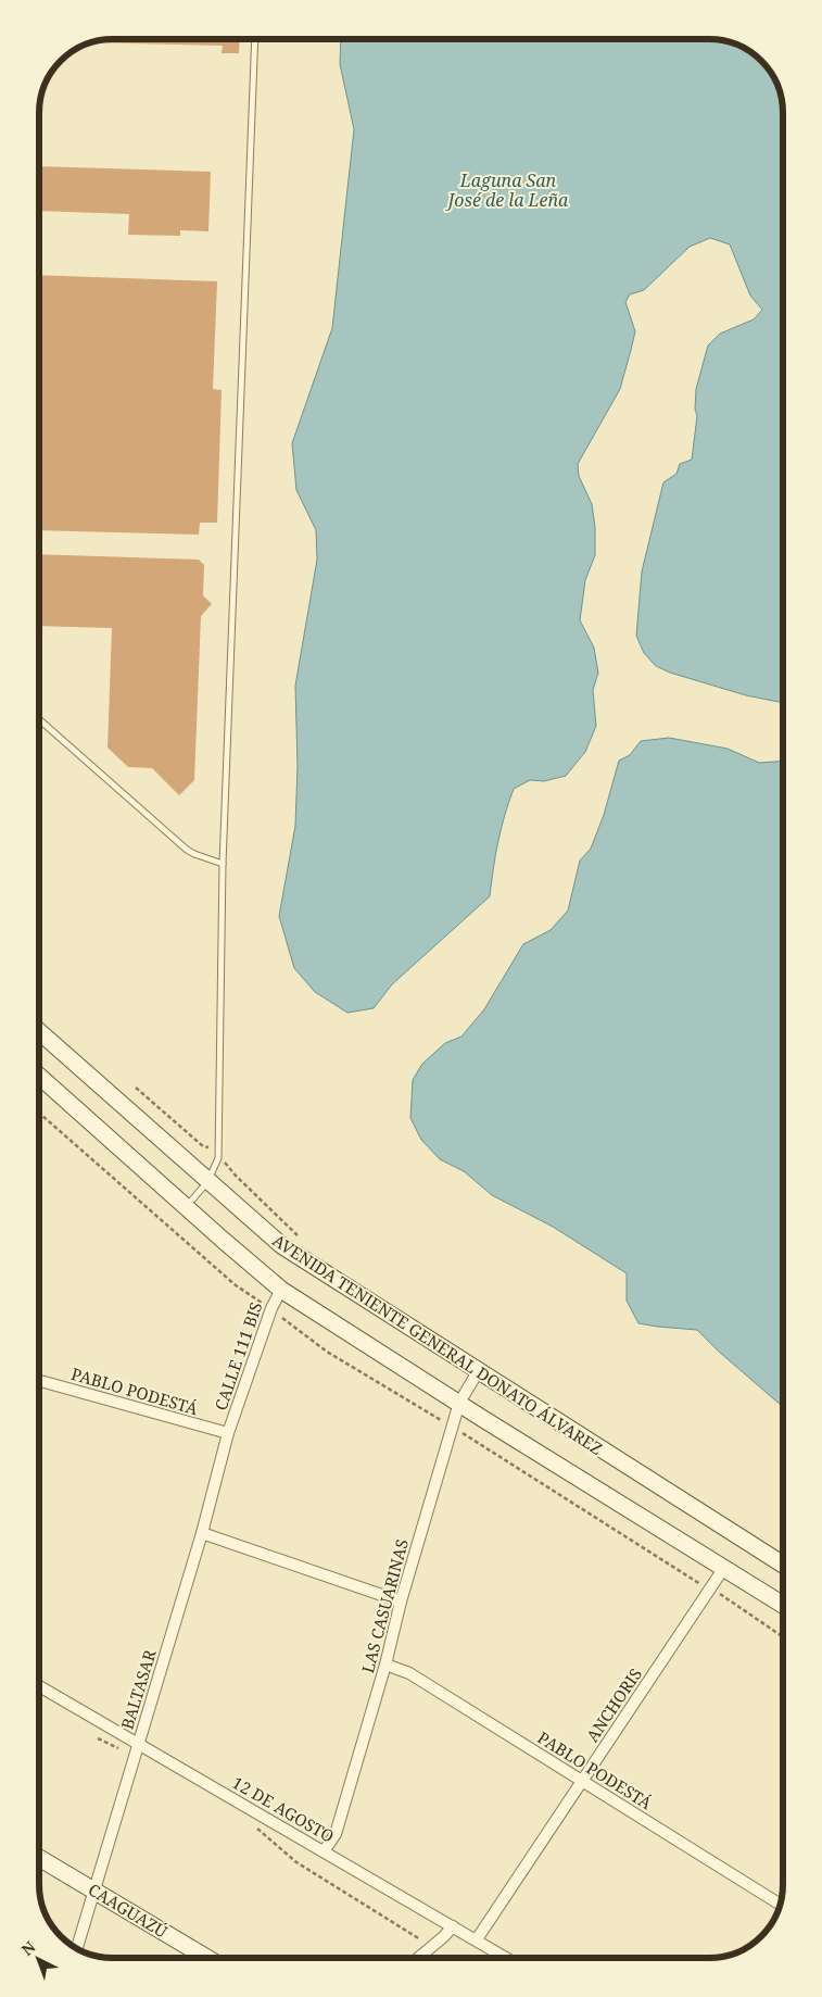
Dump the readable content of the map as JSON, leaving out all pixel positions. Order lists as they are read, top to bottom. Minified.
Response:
{"streets":{"main road":["AVENIDA TENIENTE GENERAL DONATO ÁLVAREZ","CAAGUAZÚ"],"street":["CALLE 111 BIS","PABLO PODESTÁ","LAS CASUARINAS","BALTASAR","ANCHORIS","12 DE AGOSTO"]},"crossings":[["AVENIDA TENIENTE GENERAL DONATO ÁLVAREZ","LAS CASUARINAS"],["CALLE 111 BIS","PABLO PODESTÁ"],["CALLE 111 BIS","BALTASAR"],["PABLO PODESTÁ","LAS CASUARINAS"],["PABLO PODESTÁ","BALTASAR"],["PABLO PODESTÁ","ANCHORIS"],["LAS CASUARINAS","12 DE AGOSTO"],["BALTASAR","12 DE AGOSTO"],["BALTASAR","CAAGUAZÚ"],["ANCHORIS","12 DE AGOSTO"]],"water":["Laguna San José de la Leña"],"north":"top left"}
